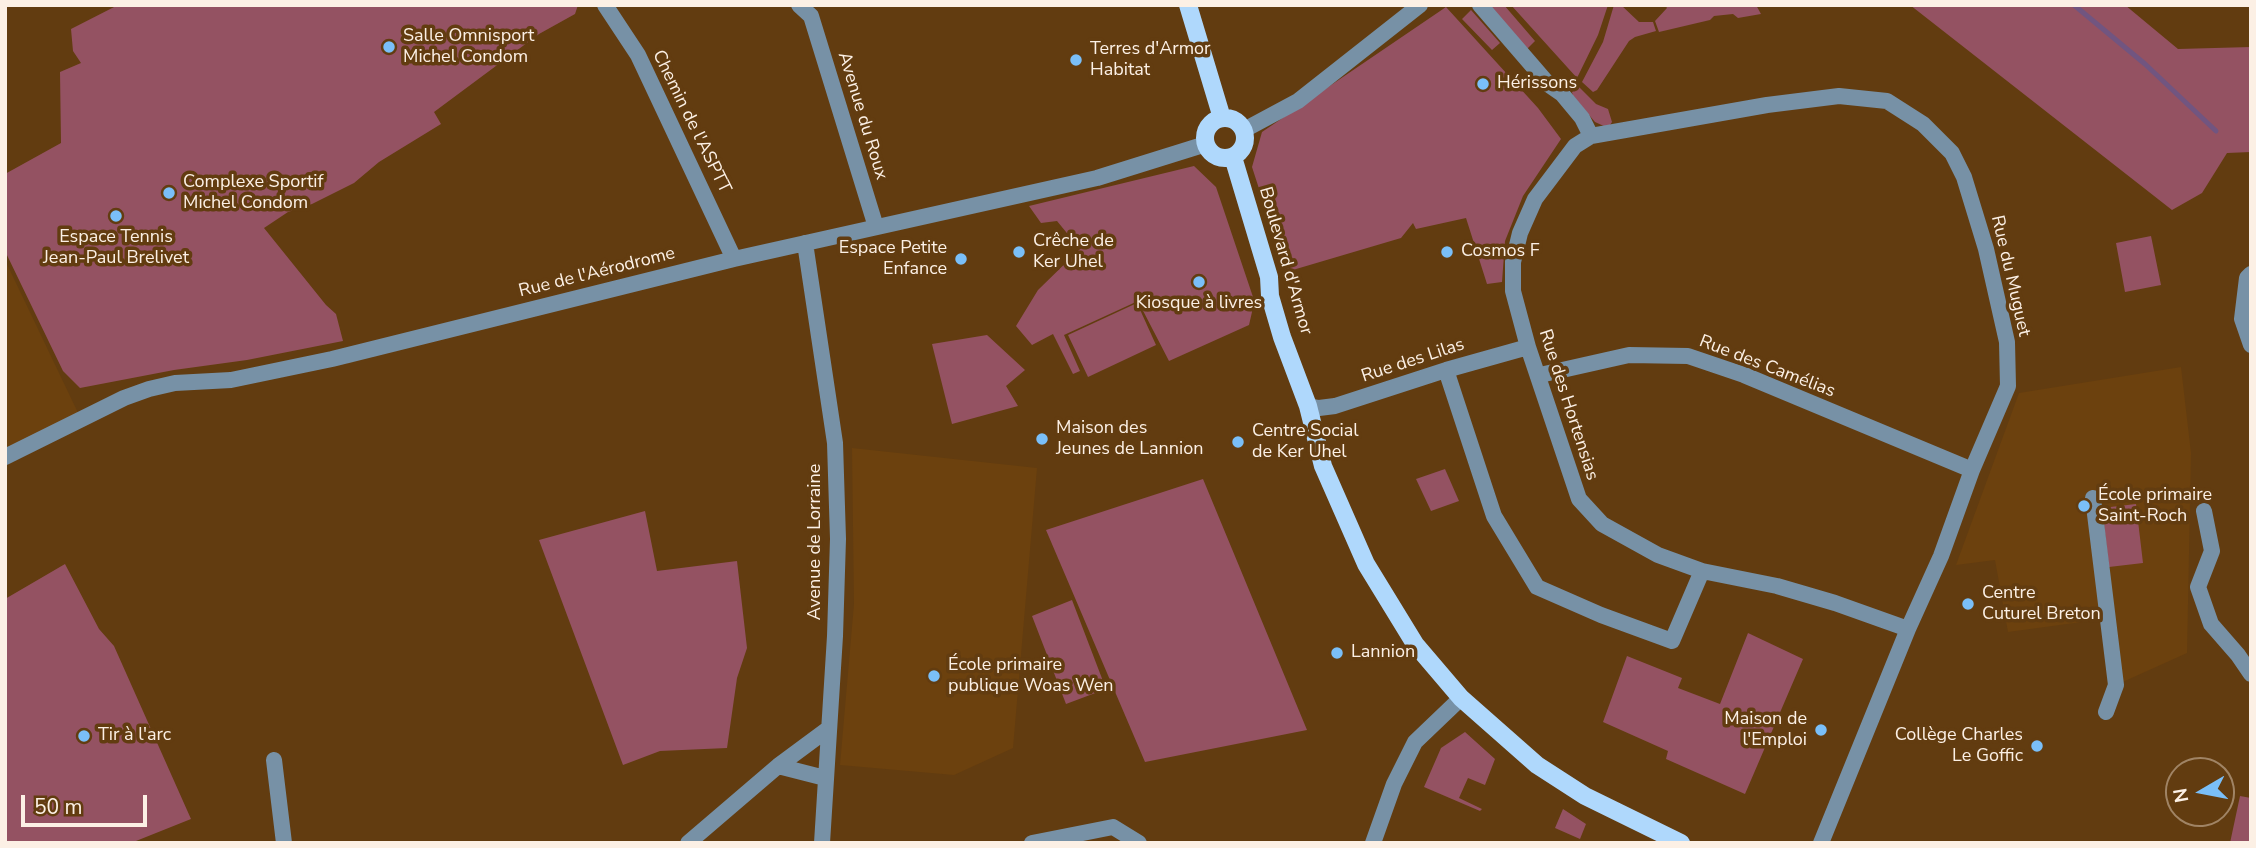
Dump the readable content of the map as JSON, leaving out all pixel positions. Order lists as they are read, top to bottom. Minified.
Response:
{"streets":{"main road":["Boulevard d'Armor"],"street":["Avenue du Roux","Chemin de l'ASPTT","Rue de l'Aérodrome","Rue du Muguet","Rue des Lilas","Rue des Camélias","Rue des Hortensias","Avenue de Lorraine"]},"crossings":[["Avenue du Roux","Rue de l'Aérodrome"],["Chemin de l'ASPTT","Rue de l'Aérodrome"],["Boulevard d'Armor","Rue de l'Aérodrome"],["Boulevard d'Armor","Rue des Lilas"],["Rue de l'Aérodrome","Avenue de Lorraine"],["Rue du Muguet","Rue des Camélias"],["Rue du Muguet","Rue des Hortensias"],["Rue des Lilas","Rue des Hortensias"],["Rue des Camélias","Rue des Hortensias"]],"places":["Salle Omnisport Michel Condom","Terres d'Armor Habitat","Hérissons","Complexe Sportif Michel Condom","Espace Tennis Jean-Paul Brelivet","Crêche de Ker Uhel","Cosmos F","Espace Petite Enfance","Kiosque à livres","Maison des Jeunes de Lannion","Centre Social de Ker Uhel","École primaire Saint-Roch","Centre Cuturel Breton","Lannion","École primaire publique Woas Wen","Maison de l'Emploi","Tir à l'arc","Collège Charles Le Goffic"],"scale_bar":"50 m","north":"left"}
